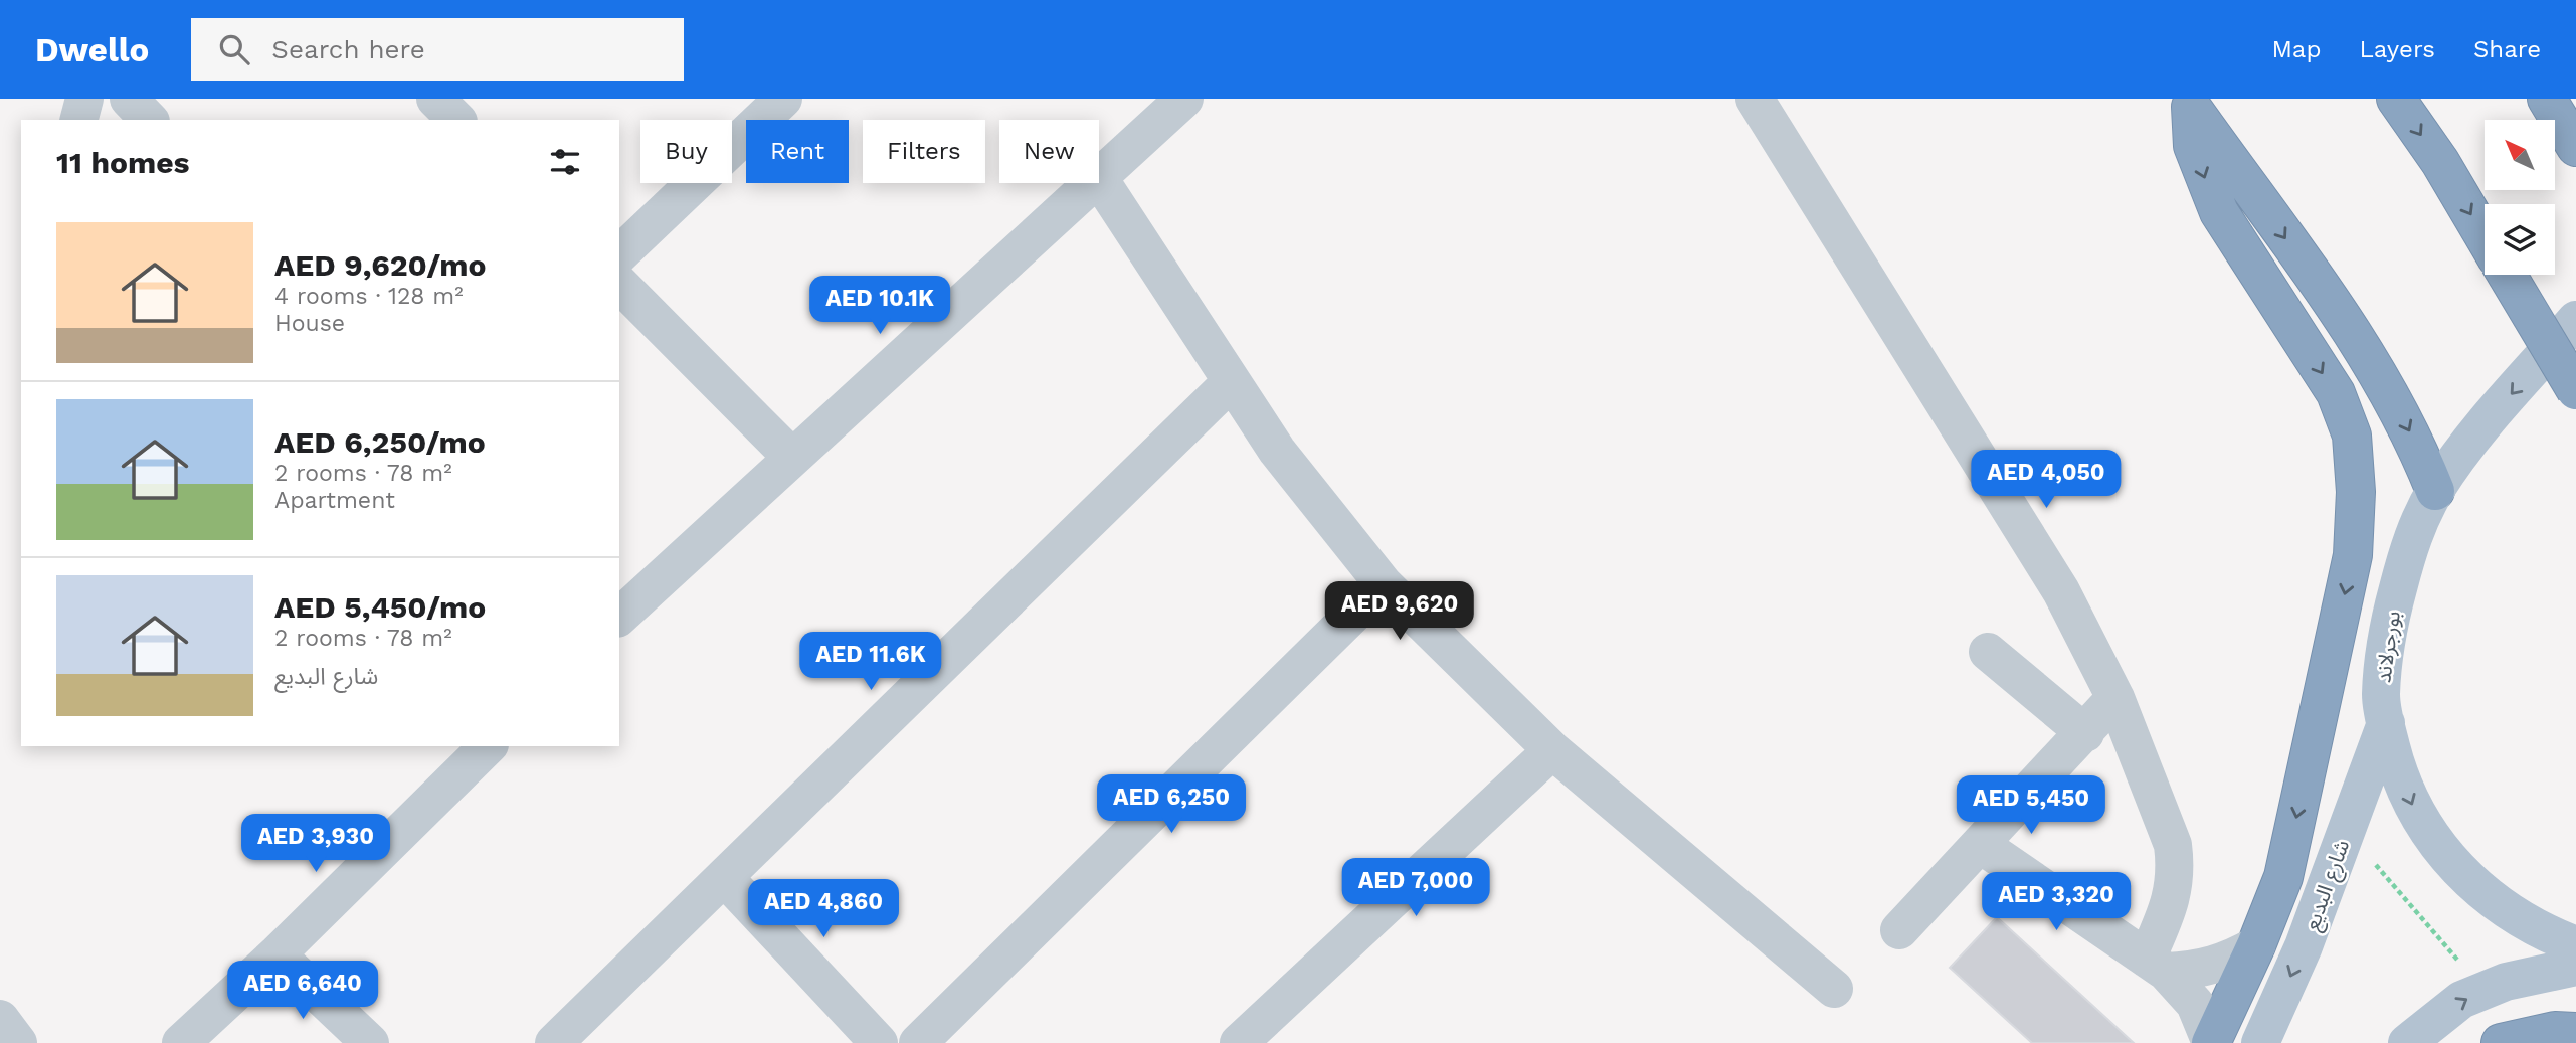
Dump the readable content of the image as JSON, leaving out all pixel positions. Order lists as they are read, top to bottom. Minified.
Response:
{"streets":{"main road":["بورجرلاند","شارع البديع"]},"crossings":[["بورجرلاند","شارع البديع"]],"one_way":["شارع البديع"],"north":"top left","page":{"header":"Dwello","search":"Search here","nav":["Map","Layers","Share"],"chip":["Buy","Rent","Filters","New"],"heading":"11 homes","list":[{"name":"AED 9,620/mo","note":"4 rooms · 128 m² · House"},{"name":"AED 6,250/mo","note":"2 rooms · 78 m² · Apartment"},{"name":"AED 5,450/mo","note":"2 rooms · 78 m² · شارع البديع"}],"price":["AED 10.1K","AED 4,050","AED 9,620","AED 11.6K","AED 6,250","AED 5,450","AED 3,930","AED 7,000","AED 3,320","AED 4,860","AED 6,640"]}}
